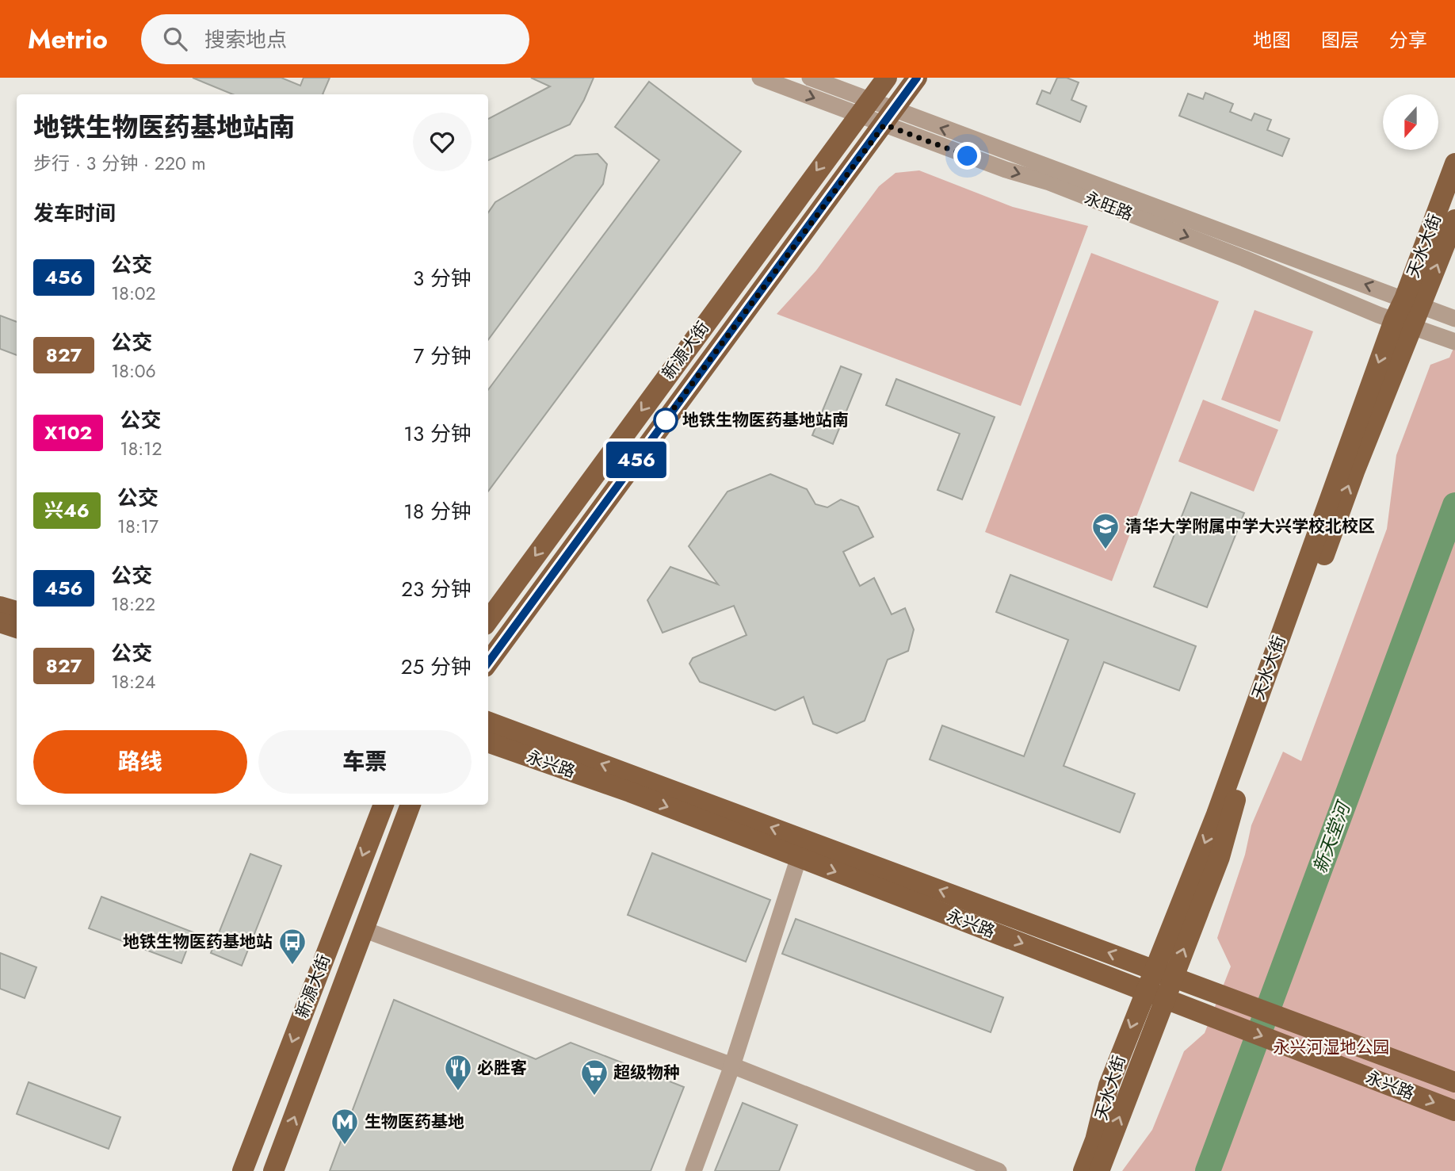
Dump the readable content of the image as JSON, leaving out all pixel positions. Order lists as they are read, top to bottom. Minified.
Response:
{"streets":{"main road":["天水大街","新源大街","永兴路"],"street":["永旺路"]},"crossings":[["永旺路","天水大街"],["永旺路","新源大街"],["天水大街","永兴路"]],"water":["新天堂河"],"parks":["永兴河湿地公园"],"places":{"other":["地铁生物医药基地站南"],"school or university":["清华大学附属中学大兴学校北校区"],"bus stop":["地铁生物医药基地站"],"restaurant":["必胜客"],"supermarket":["超级物种"],"metro station":["生物医药基地"]},"lines":["bus line 456"],"north":"bottom","page":{"header":"Metrio","search":"搜索地点","nav":["地图","图层","分享"],"on_map":"456","heading":[["地铁生物医药基地站南","步行 · 3 分钟 · 220 m"],"发车时间"],"list":[{"mark":"456","name":"公交","note":"18:02","value":"3 分钟"},{"mark":"827","name":"公交","note":"18:06","value":"7 分钟"},{"mark":"X102","name":"公交","note":"18:12","value":"13 分钟"},{"mark":"兴46","name":"公交","note":"18:17","value":"18 分钟"},{"mark":"456","name":"公交","note":"18:22","value":"23 分钟"},{"mark":"827","name":"公交","note":"18:24","value":"25 分钟"}],"buttons":["路线","车票"]}}
